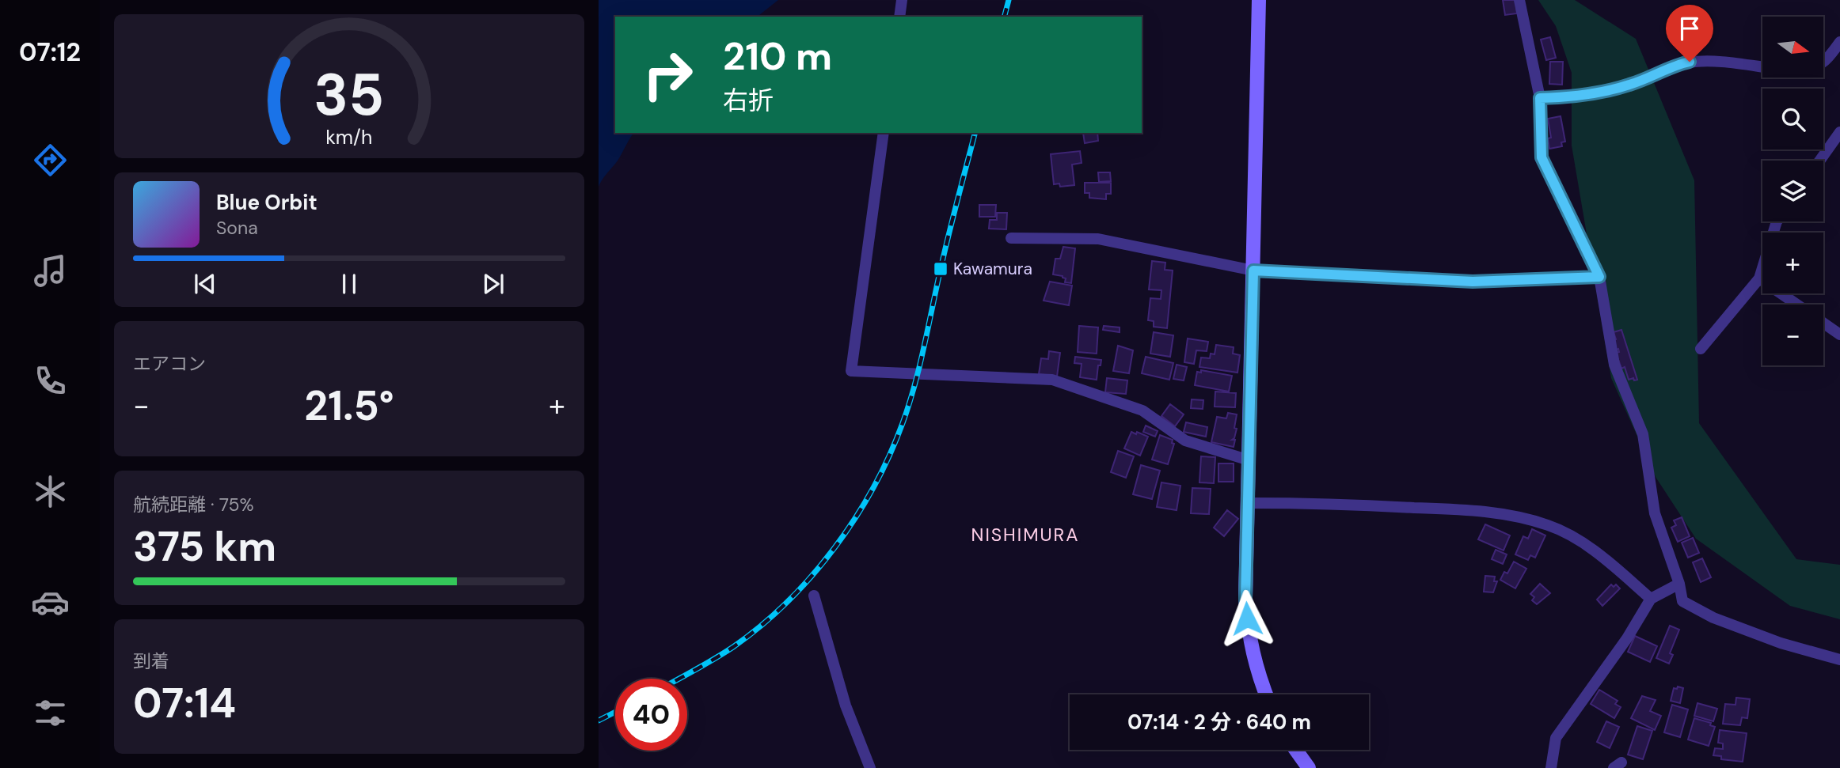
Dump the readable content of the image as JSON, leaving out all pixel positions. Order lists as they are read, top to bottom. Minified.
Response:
{"districts":["NISHIMURA"],"places":{"transit":["Kawamura"]},"north":"right","page":{"tabs":"07:12","map_buttons":["+","−"],"turn":["210 m","右折"],"song":["Blue Orbit","Sona"],"tile":["エアコン",["航続距離 · 75%","375 km"],["到着","07:14"]],"heat":["−","21.5°","+"],"limit":"40","trip":"07:14 · 2 分 · 640 m","gauge":["35","km/h"]}}
